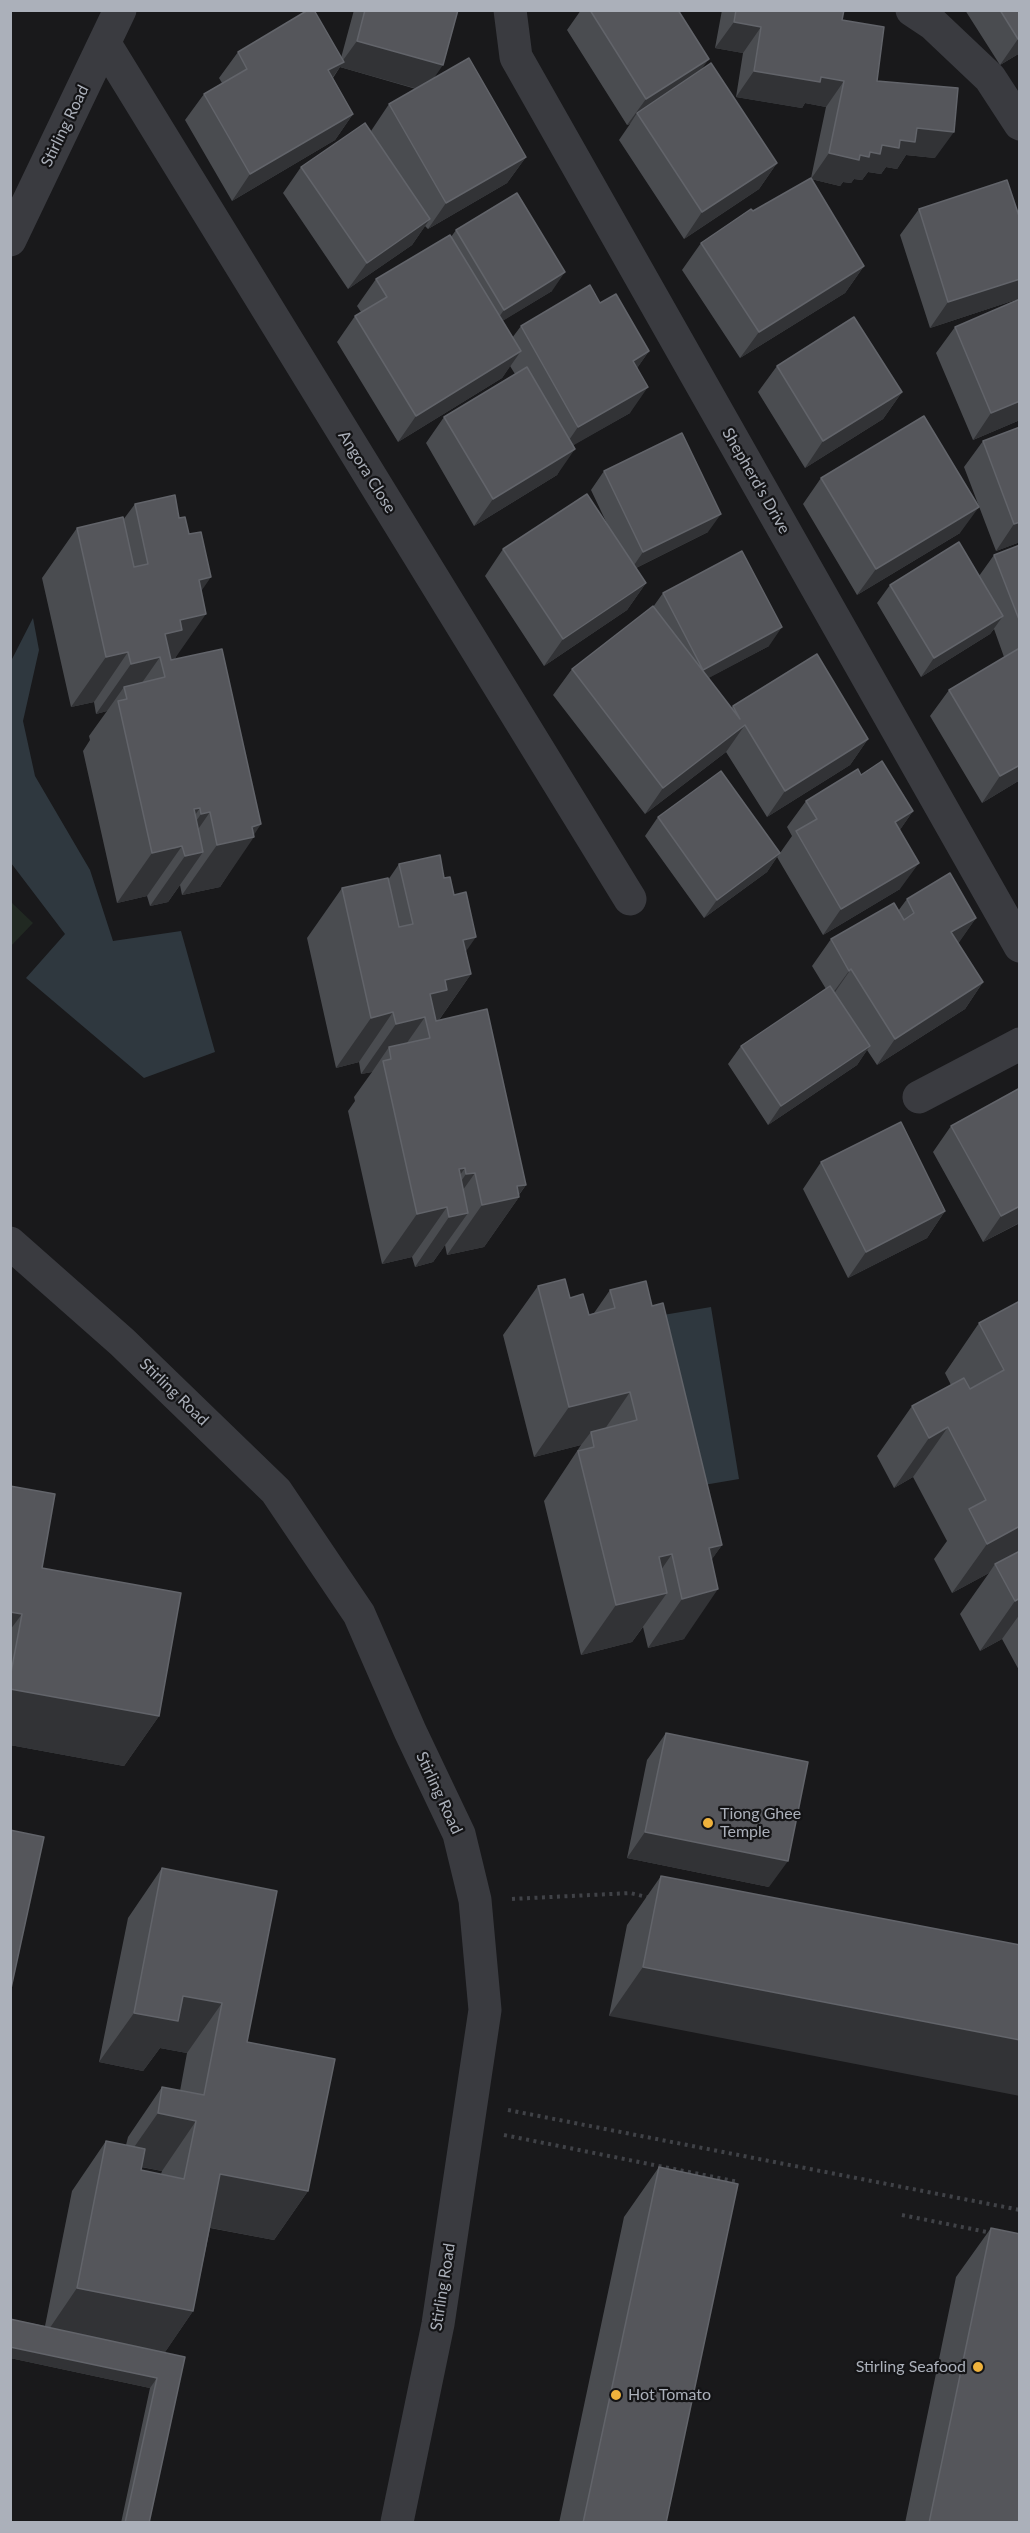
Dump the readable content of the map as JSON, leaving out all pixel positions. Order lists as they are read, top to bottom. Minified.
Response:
{"streets":{"street":["Stirling Road","Angora Close","Shepherd's Drive"]},"crossings":[["Stirling Road","Angora Close"]],"places":["Tiong Ghee Temple","Stirling Seafood","Hot Tomato"]}
